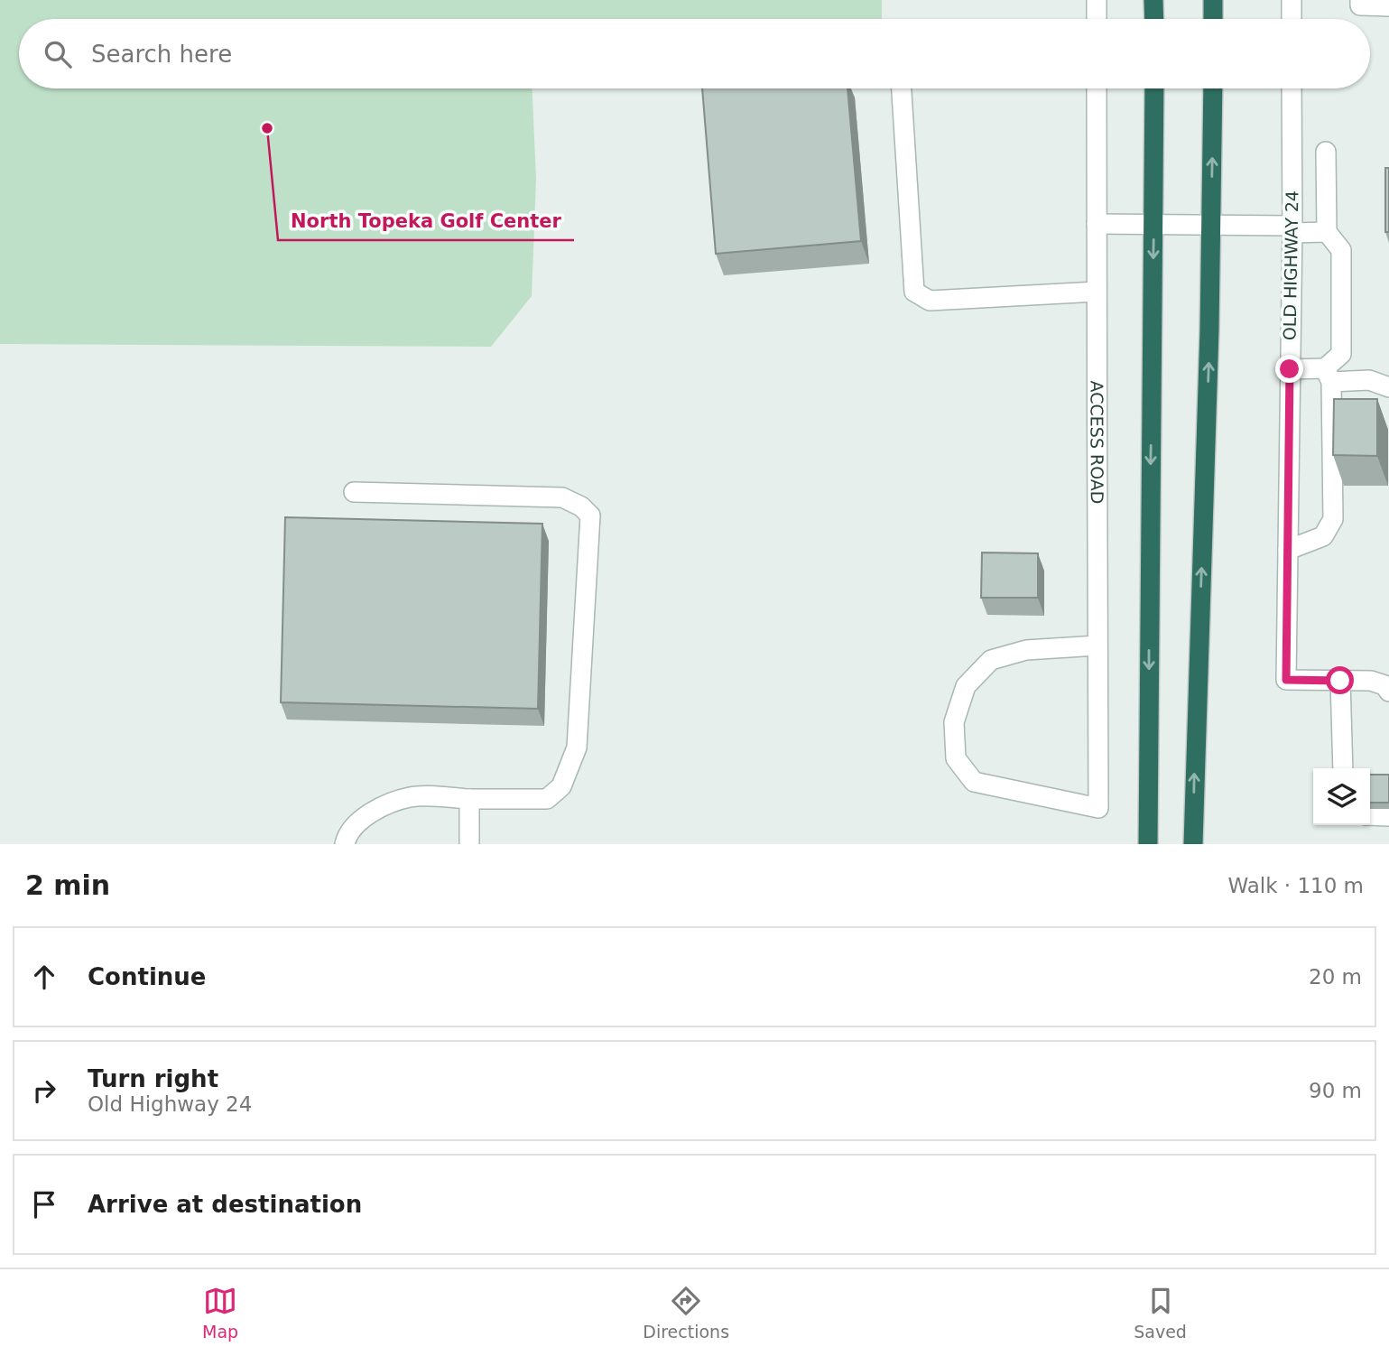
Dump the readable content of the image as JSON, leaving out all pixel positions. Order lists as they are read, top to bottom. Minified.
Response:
{"streets":{"street":["OLD HIGHWAY 24","ACCESS ROAD"]},"places":["North Topeka Golf Center"],"page":{"search":"Search here","heading":["2 min","Walk · 110 m"],"list":[["Continue","20 m"],["Turn right","Old Highway 24","90 m"],"Arrive at destination"],"nav":["Map","Directions","Saved"]}}
